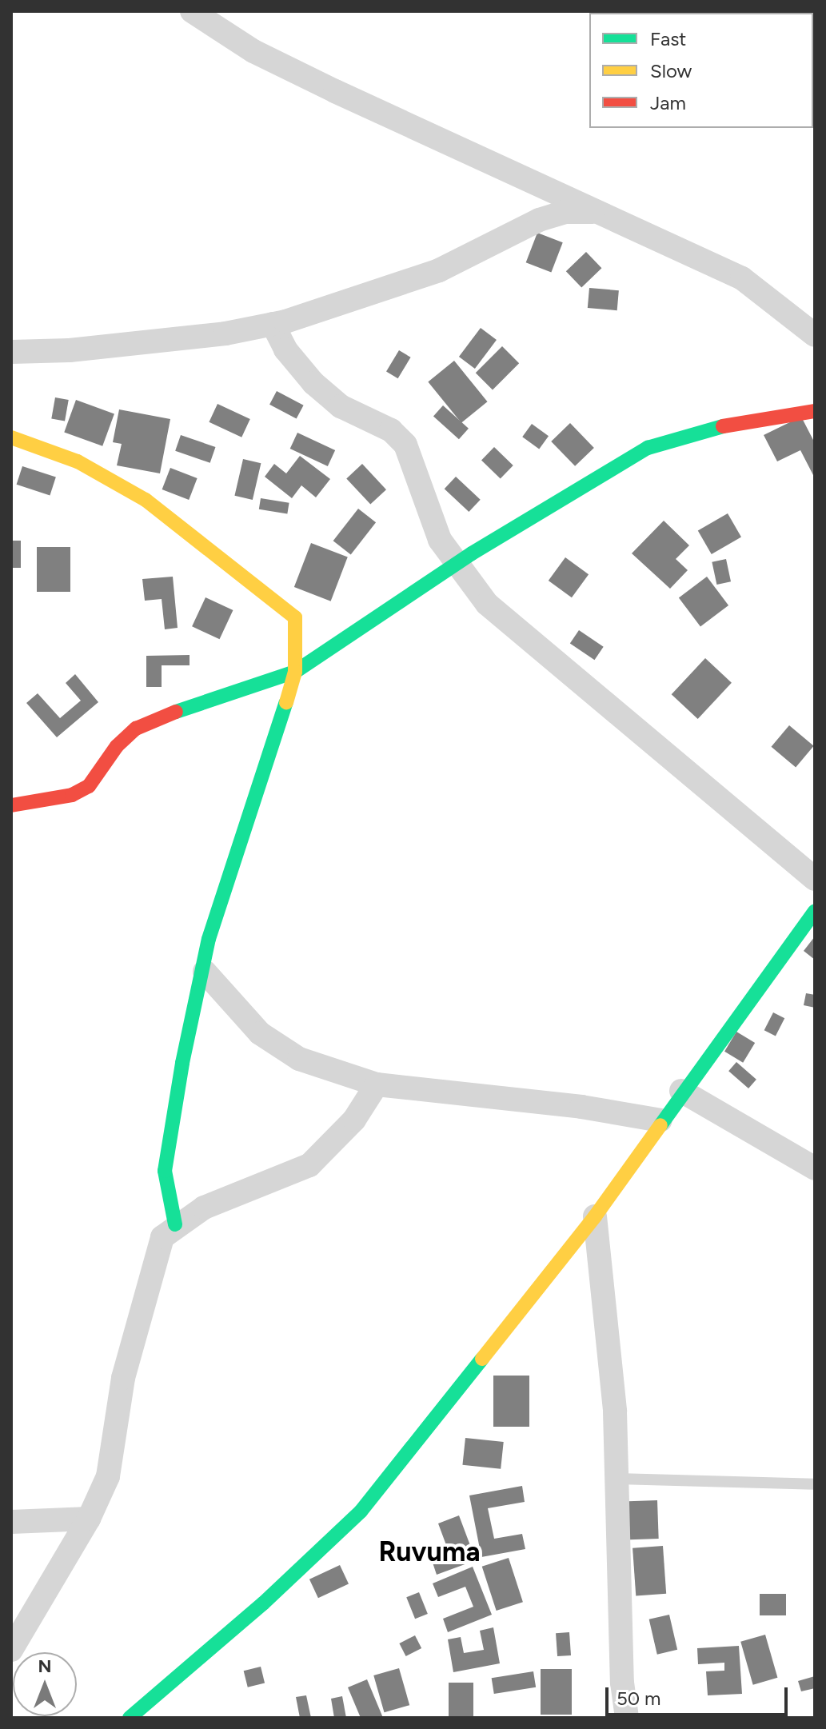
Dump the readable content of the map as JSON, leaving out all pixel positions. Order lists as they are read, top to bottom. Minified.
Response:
{"districts":["Ruvuma"],"legend":["Fast","Slow","Jam"],"scale_bar":"50 m","north":"top"}
